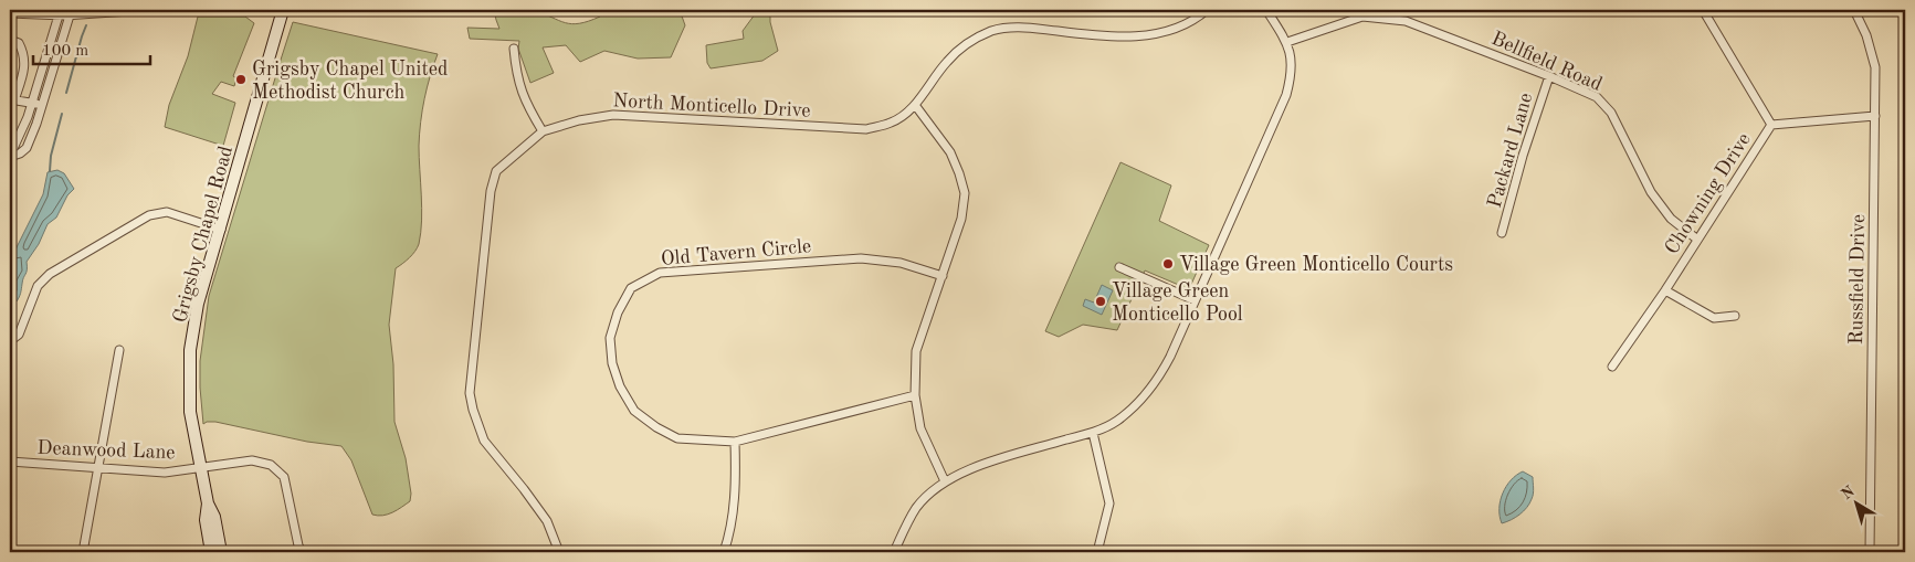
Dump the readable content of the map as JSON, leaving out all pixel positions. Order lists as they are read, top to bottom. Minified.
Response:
{"streets":{"street":["Bellfield Road","North Monticello Drive","Packard Lane","Chowning Drive","Grigsby Chapel Road","Old Tavern Circle","Russfield Drive","Deanwood Lane"]},"crossings":[["Bellfield Road","Packard Lane"],["Bellfield Road","Chowning Drive"],["Chowning Drive","Russfield Drive"],["Grigsby Chapel Road","Deanwood Lane"]],"places":["Grigsby Chapel United Methodist Church","Village Green Monticello Courts","Village Green Monticello Pool"],"scale_bar":"100 m","north":"top left"}
